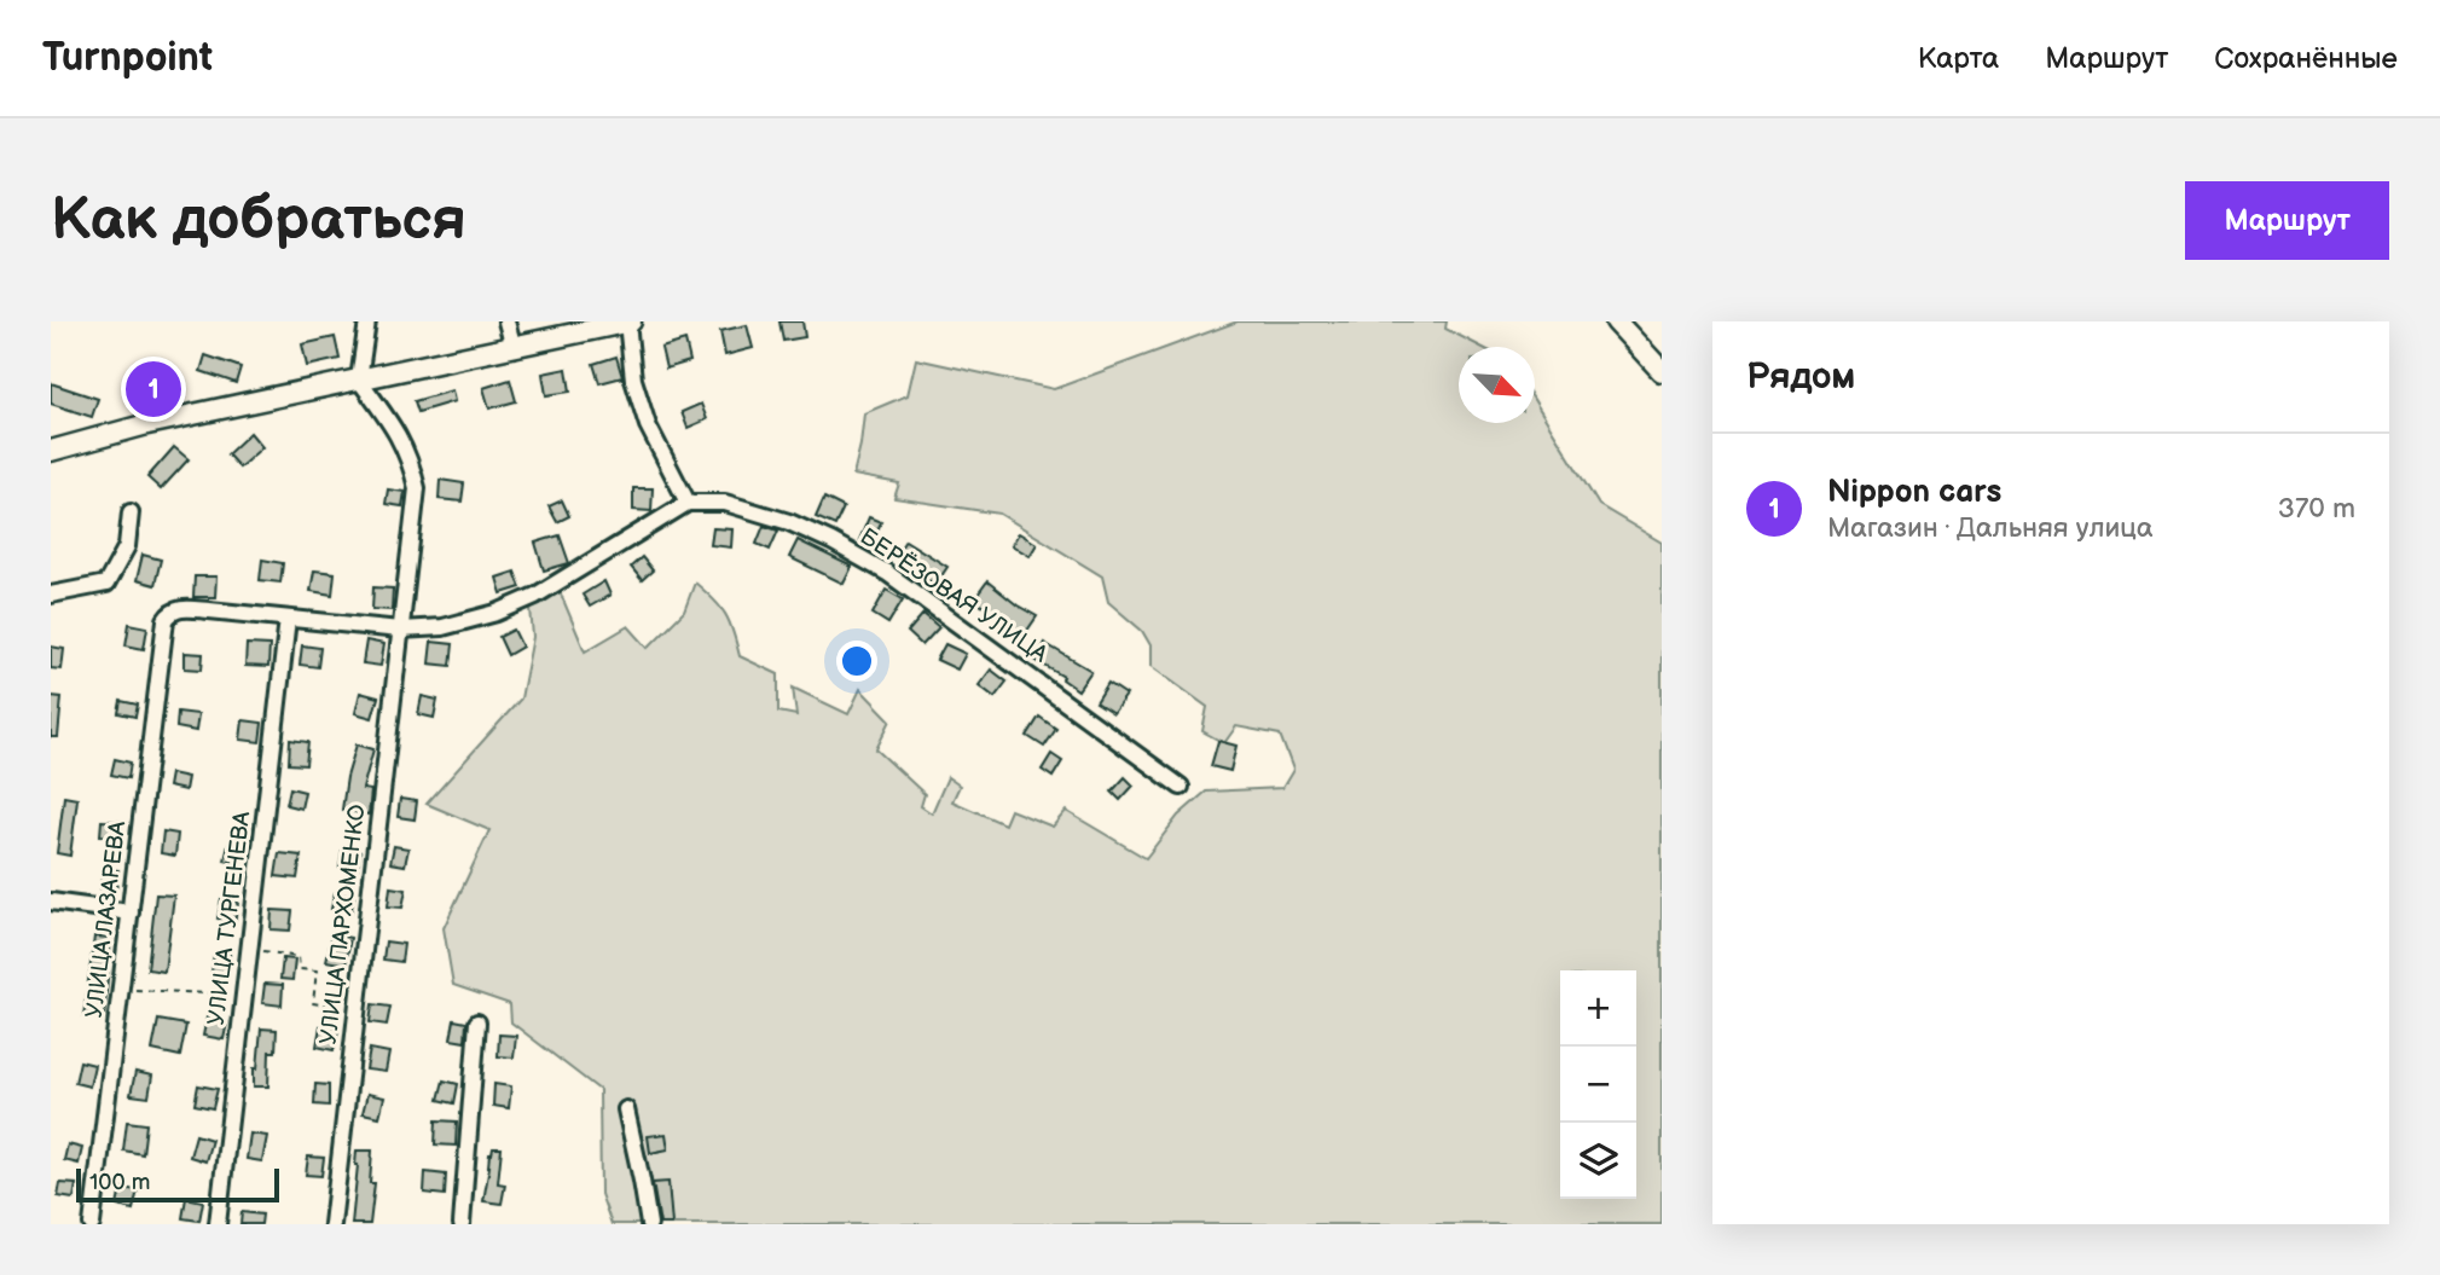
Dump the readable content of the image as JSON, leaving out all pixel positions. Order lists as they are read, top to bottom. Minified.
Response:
{"streets":{"street":["БЕРЁЗОВАЯ УЛИЦА","УЛИЦА ТУРГЕНЕВА","УЛИЦА ЛАЗАРЕВА","УЛИЦА ПАРХОМЕНКО"]},"crossings":[["УЛИЦА ТУРГЕНЕВА","УЛИЦА ЛАЗАРЕВА"]],"scale_bar":"100 m","north":"bottom right","page":{"header":"Turnpoint","nav":["Карта","Маршрут","Сохранённые"],"buttons":"Маршрут","title":"Как добраться","heading":"Рядом","pins":"1","list":[{"mark":"1","name":"Nippon cars","note":"Магазин · Дальняя улица","value":"370 m"}],"map_buttons":["+","−"],"scale":"100 m"}}
